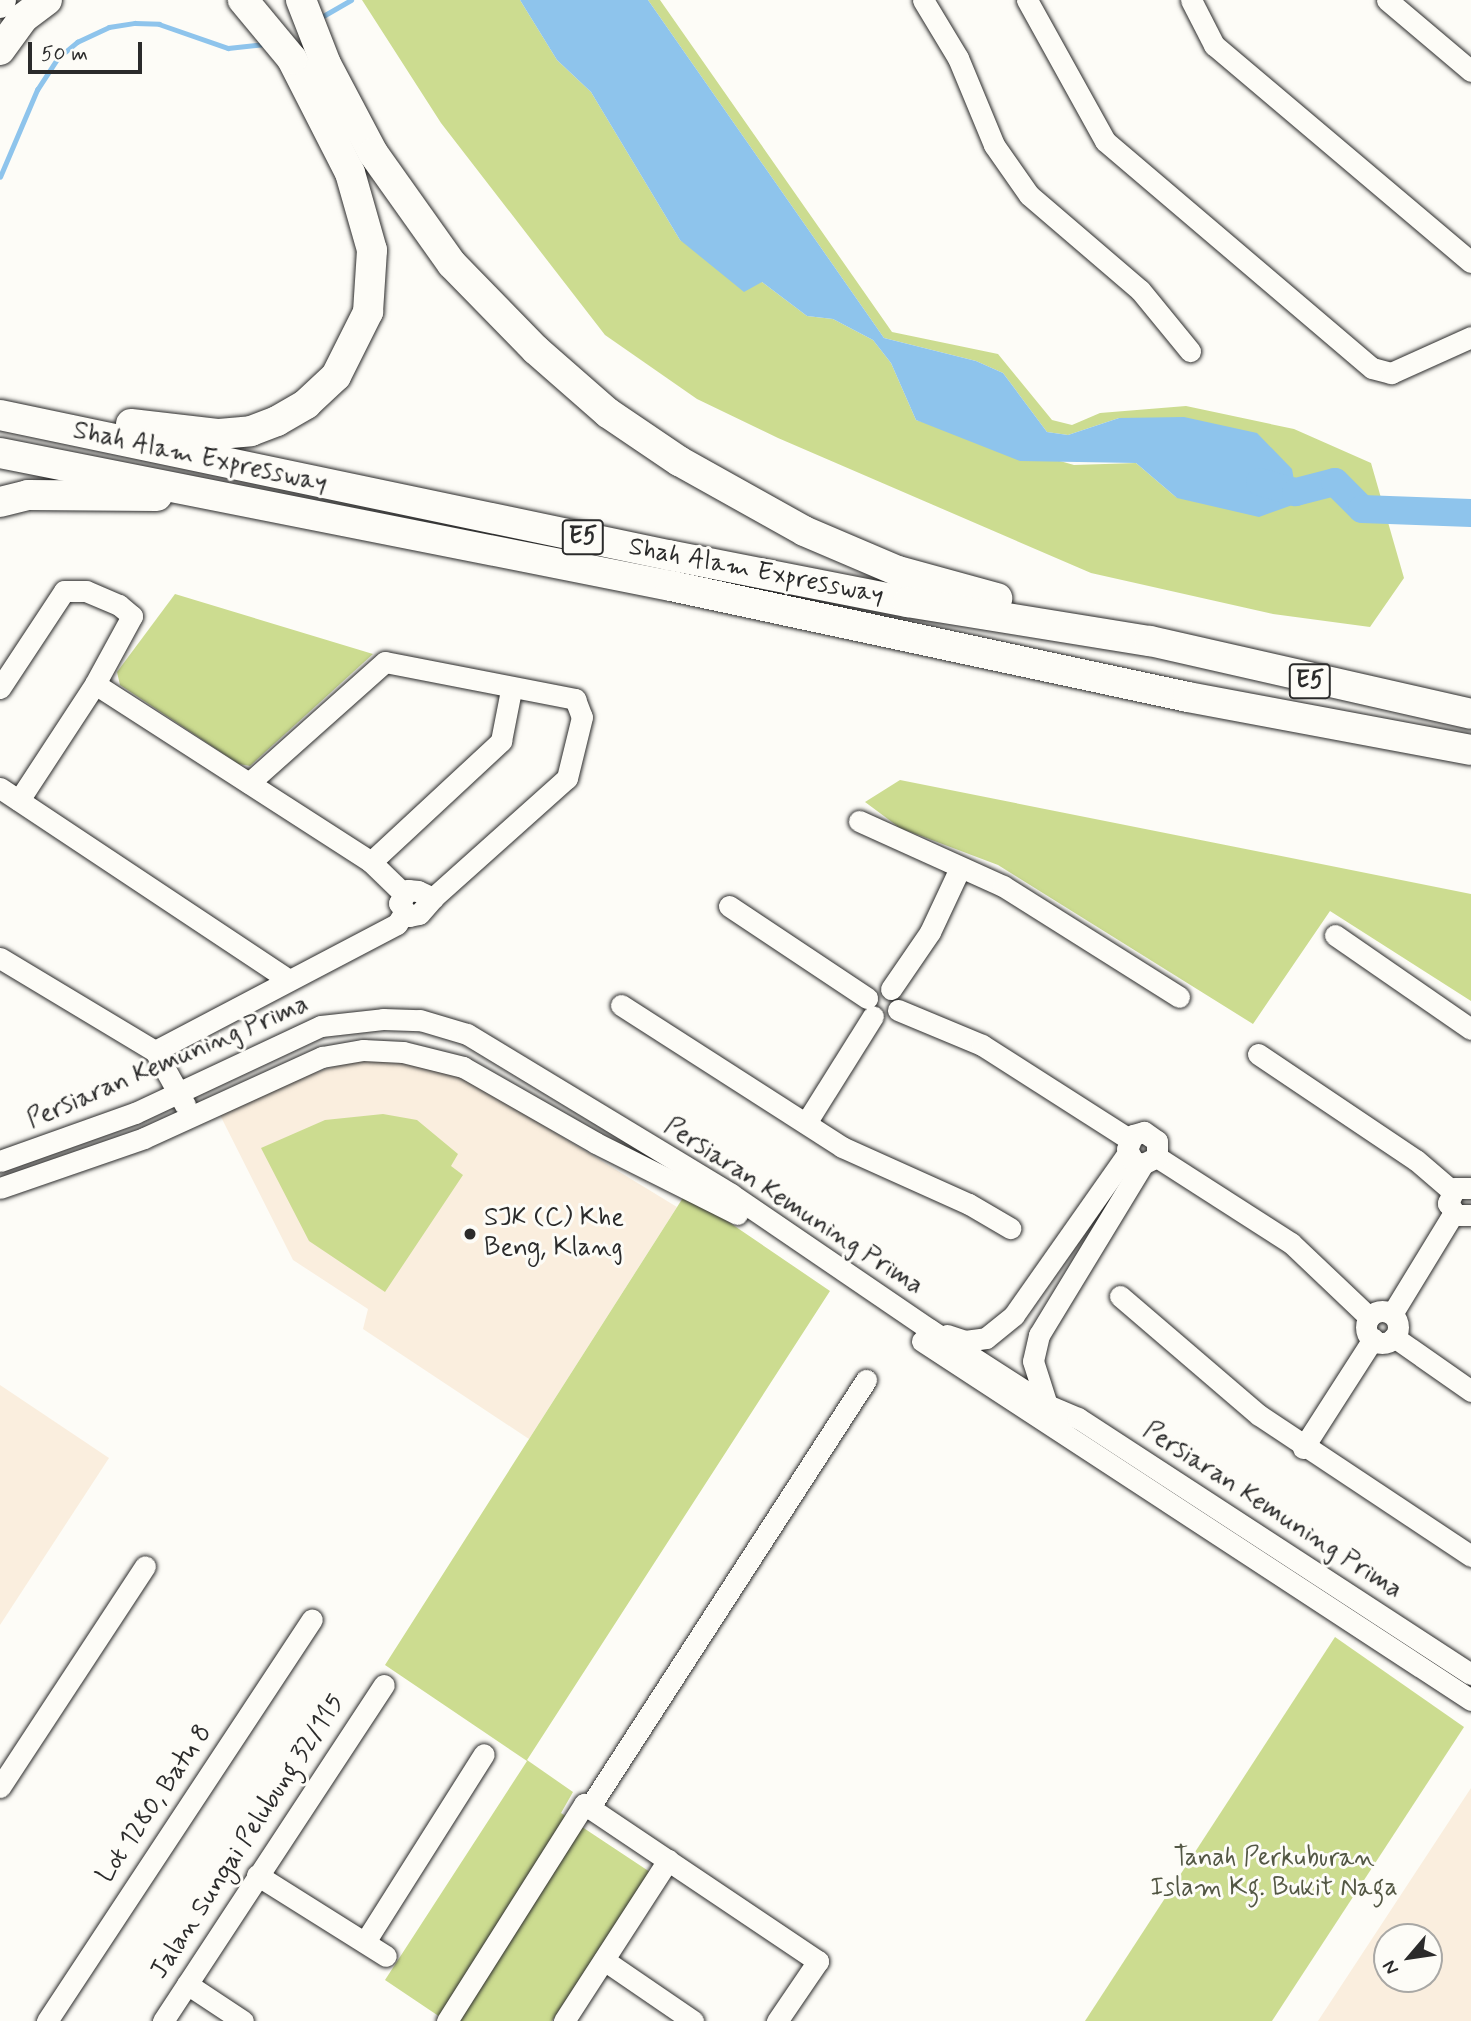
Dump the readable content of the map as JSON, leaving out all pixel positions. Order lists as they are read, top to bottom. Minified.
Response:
{"streets":{"highway":["Shah Alam Expressway","E5"],"street":["Persiaran Kemuning Prima","Lot 1280, Batu 8","Jalan Sungai Pelubung 32/115"]},"parks":["Tanah Perkuburan Islam Kg. Bukit Naga"],"places":["SJK (C) Khe Beng, Klang"],"scale_bar":"50 m","north":"bottom left"}
